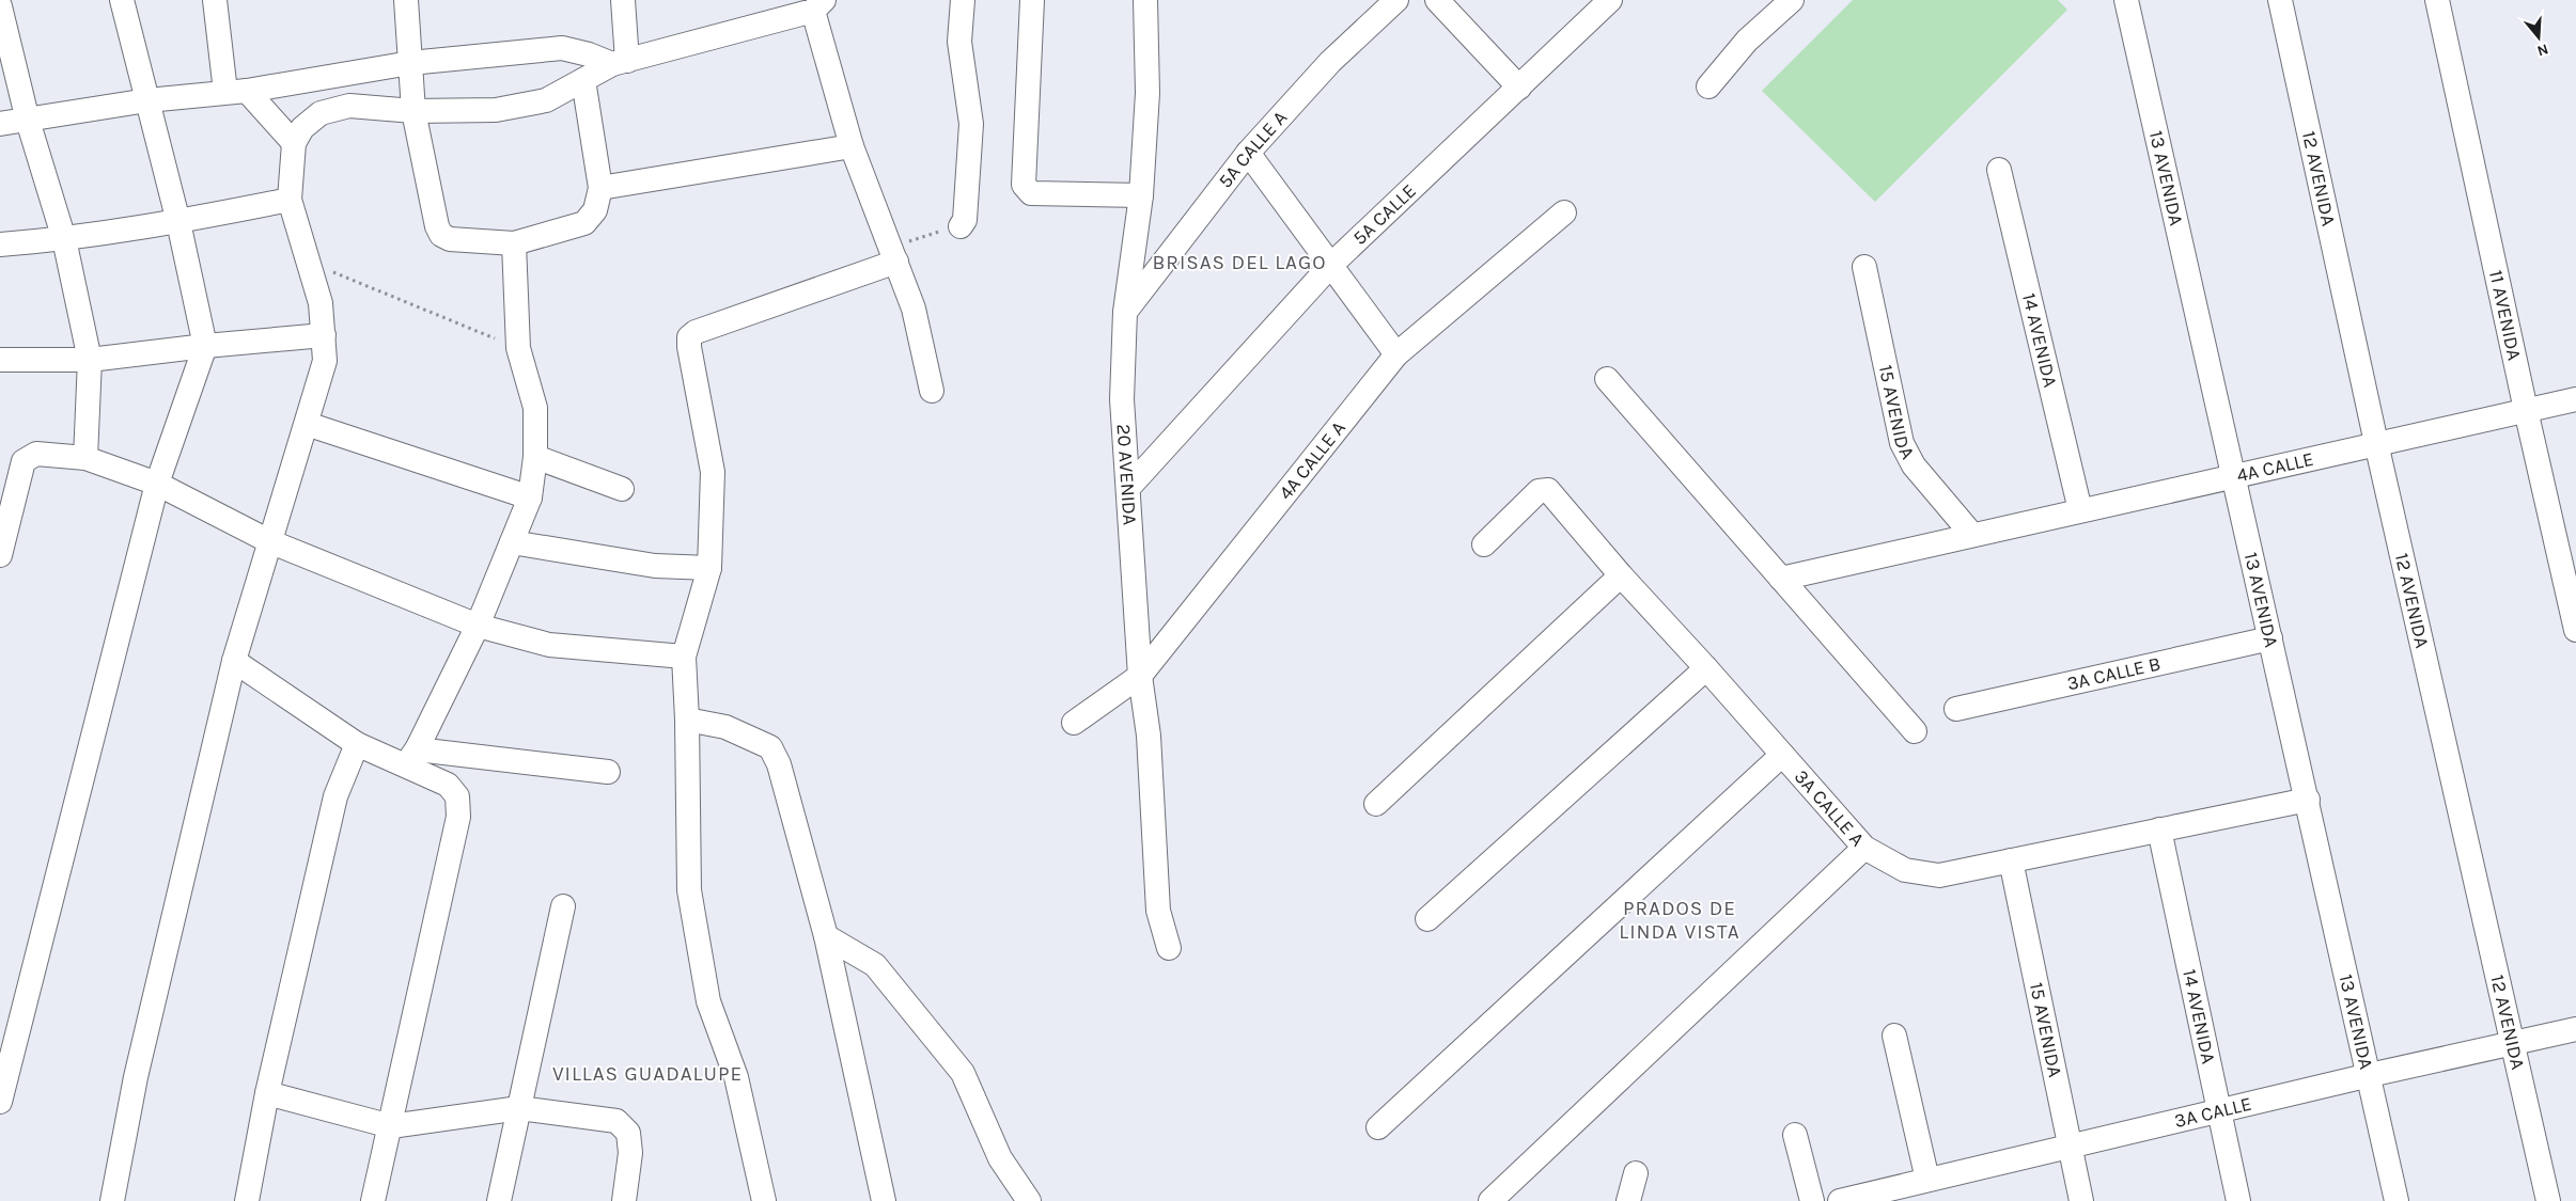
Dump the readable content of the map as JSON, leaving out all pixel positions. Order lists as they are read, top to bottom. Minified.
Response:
{"streets":{"street":["5A CALLE A","13 AVENIDA","12 AVENIDA","5A CALLE","11 AVENIDA","14 AVENIDA","15 AVENIDA","4A CALLE A","4A CALLE","20 AVENIDA","3A CALLE B","3A CALLE A","3A CALLE"]},"crossings":[["5A CALLE A","20 AVENIDA"],["13 AVENIDA","4A CALLE"],["13 AVENIDA","3A CALLE B"],["13 AVENIDA","3A CALLE A"],["13 AVENIDA","3A CALLE"],["12 AVENIDA","4A CALLE"],["12 AVENIDA","3A CALLE"],["5A CALLE","20 AVENIDA"],["11 AVENIDA","4A CALLE"],["14 AVENIDA","4A CALLE"],["14 AVENIDA","3A CALLE A"],["14 AVENIDA","3A CALLE"],["15 AVENIDA","4A CALLE"],["15 AVENIDA","3A CALLE A"],["15 AVENIDA","3A CALLE"],["4A CALLE A","20 AVENIDA"]],"districts":["BRISAS DEL LAGO","PRADOS DE LINDA VISTA","VILLAS GUADALUPE"],"north":"bottom"}
